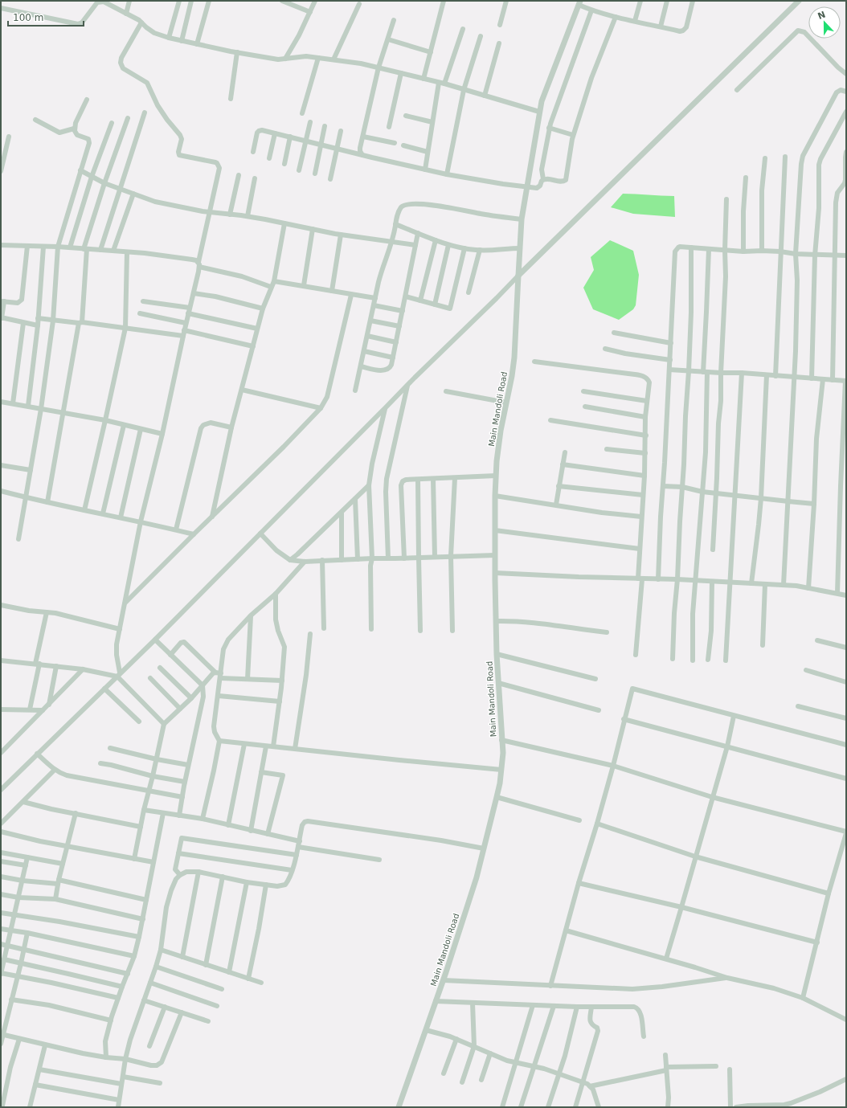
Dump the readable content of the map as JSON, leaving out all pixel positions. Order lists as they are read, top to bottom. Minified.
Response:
{"streets":{"street":["Main Mandoli Road"]},"scale_bar":"100 m","north":"top"}
